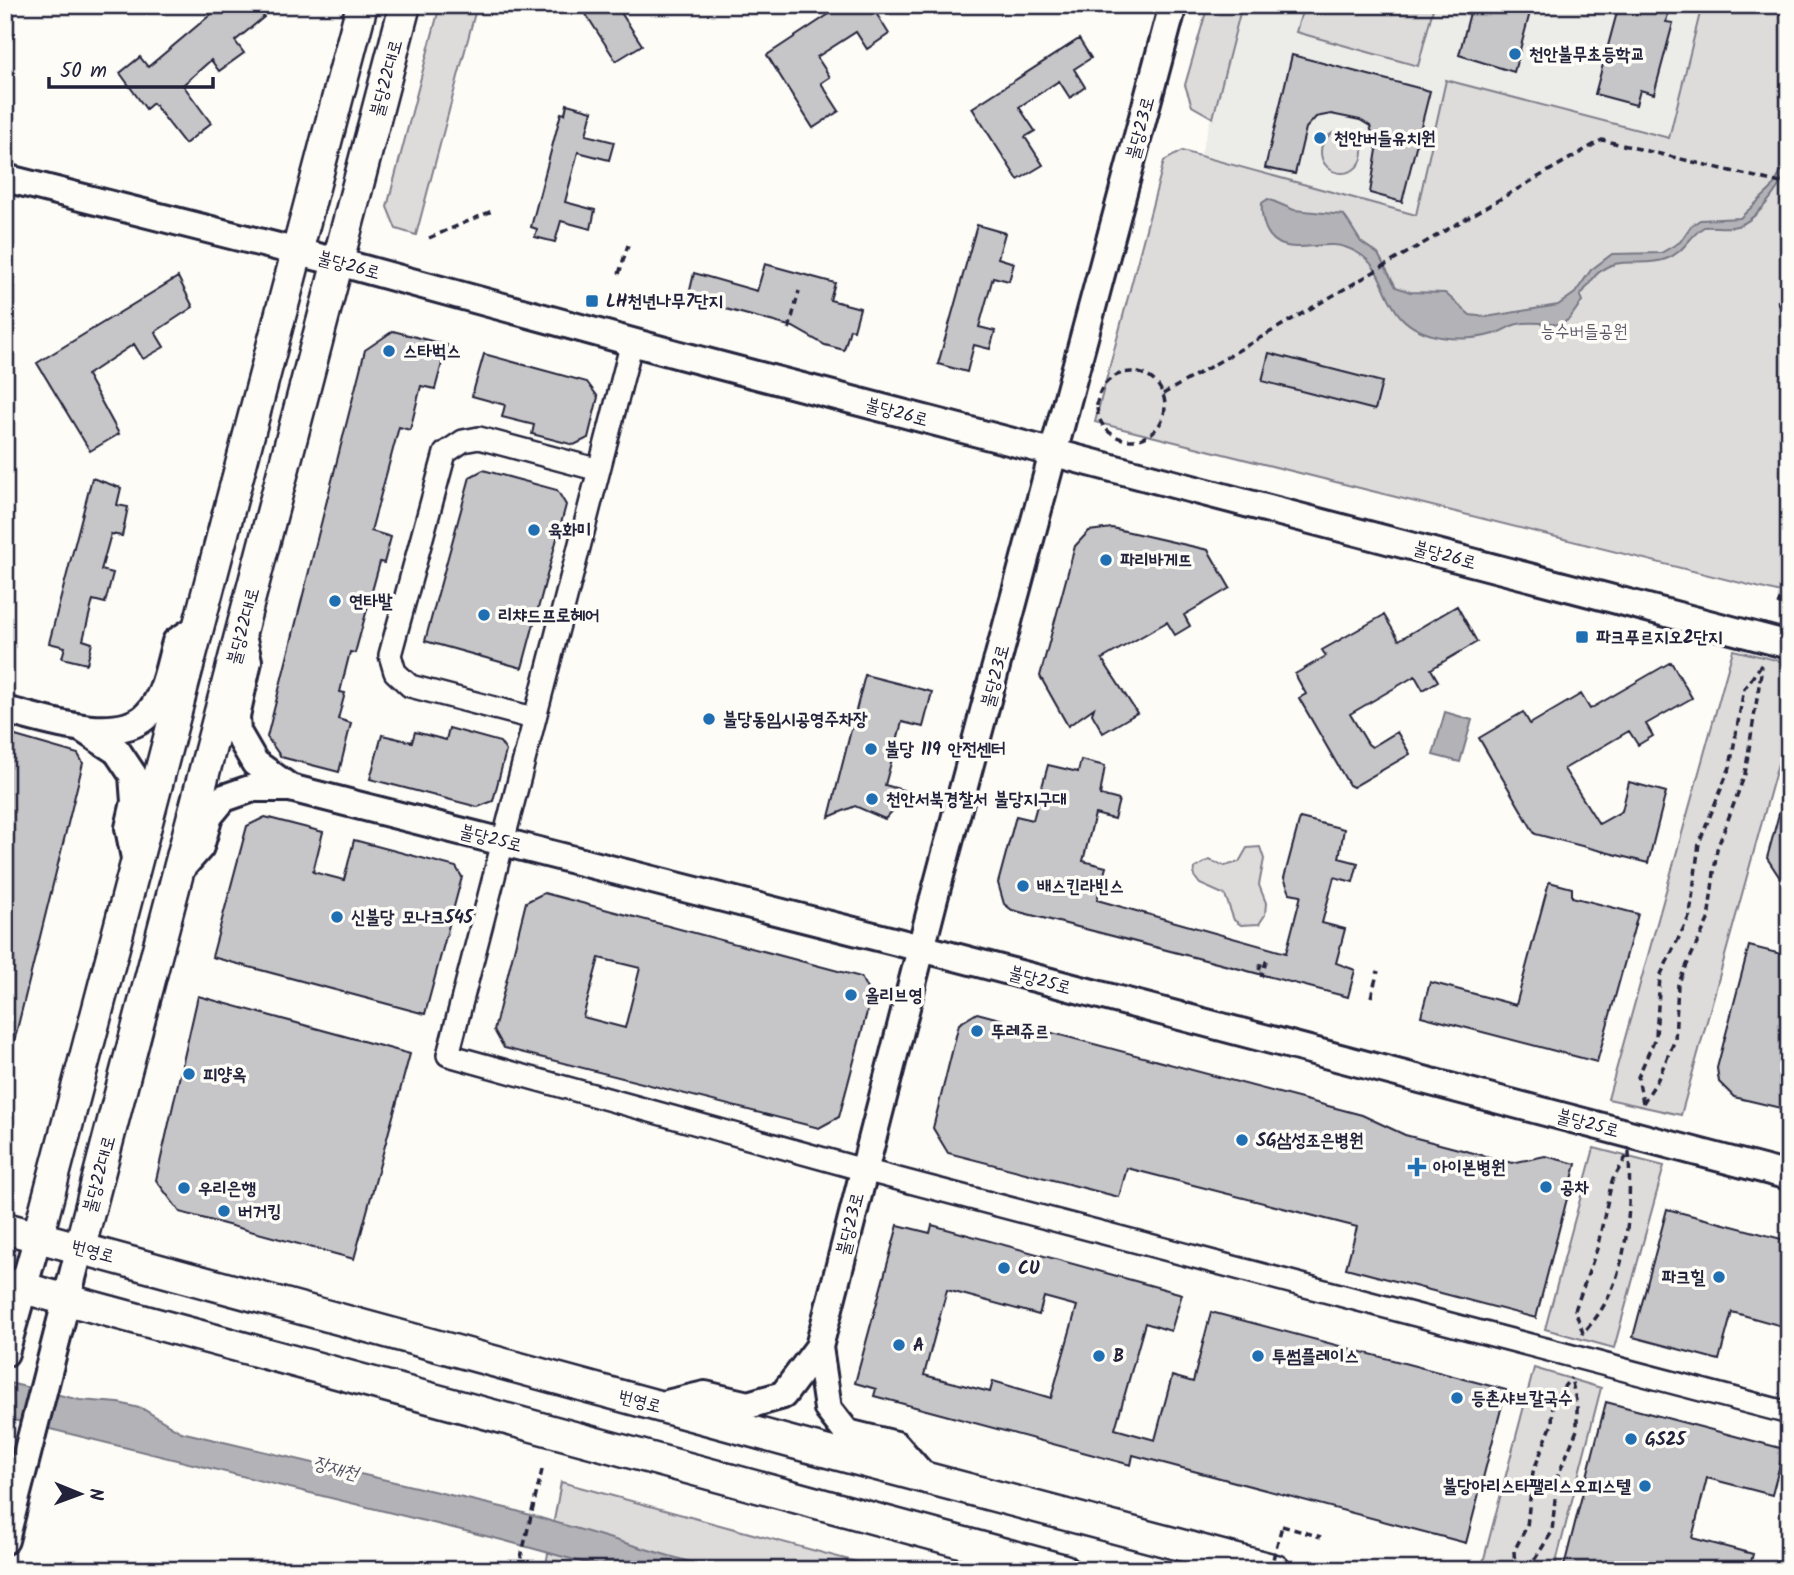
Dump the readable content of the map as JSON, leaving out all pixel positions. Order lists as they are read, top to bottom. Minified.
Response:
{"streets":{"main road":["불당22대로","번영로"],"street":["불당23로","불당26로","불당25로"]},"crossings":[["불당22대로","불당26로"],["불당22대로","번영로"],["불당23로","불당26로"],["불당23로","불당25로"]],"water":["장재천"],"parks":["능수버들공원"],"places":{"other":["천안불무초등학교","천안버들유치원","스타벅스","육화미","파리바게뜨","연타발","리챠드프로헤어","불당동임시공영주차장","불당 119 안전센터","천안서북경찰서 불당지구대","배스킨라빈스","신불당 모나크545","올리브영","뚜레쥬르","피양옥","SG삼성조은병원","공차","우리은행","버거킹","CU","파크힐","A","B","투썸플레이스","등촌샤브칼국수","GS25","불당아리스타팰리스오피스텔"],"transit":["LH천년나무7단지","파크푸르지오2단지"],"health":["아이본병원"]},"scale_bar":"50 m","north":"right"}
